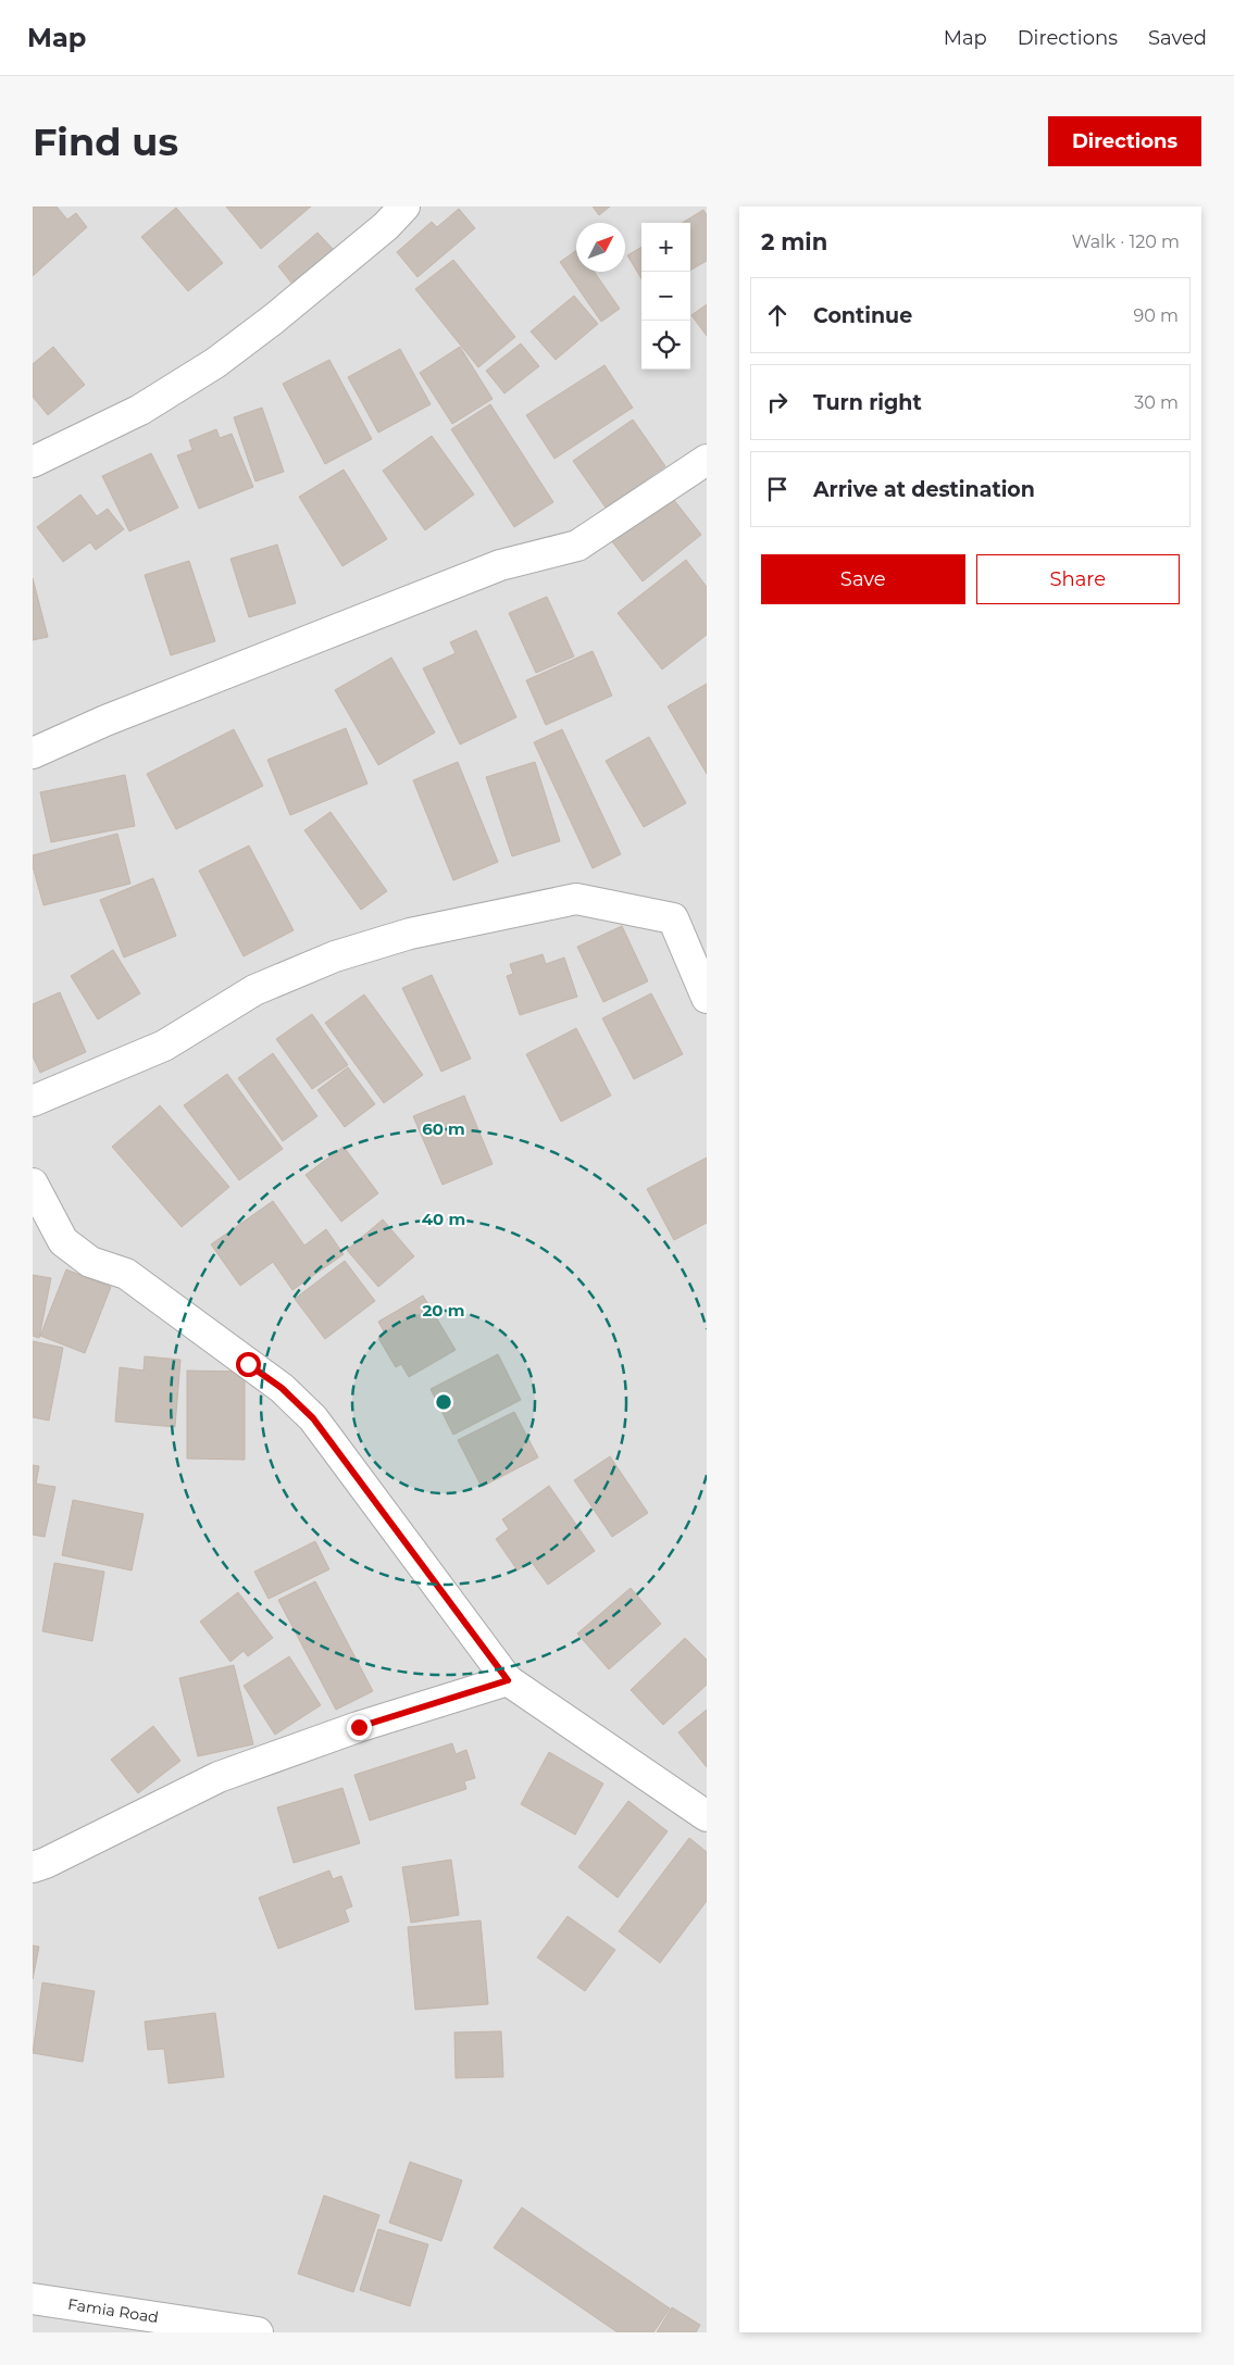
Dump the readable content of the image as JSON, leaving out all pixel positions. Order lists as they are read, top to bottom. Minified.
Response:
{"streets":{"street":["Famia Road"]},"north":"top right","page":{"header":"Map","nav":["Map","Directions","Saved"],"buttons":["Directions",["Save","Share"]],"title":"Find us","heading":["2 min","Walk · 120 m"],"map_buttons":["+","−"],"list":[["Continue","90 m"],["Turn right","30 m"],"Arrive at destination"]},"rings":["60 m","40 m","20 m"]}
